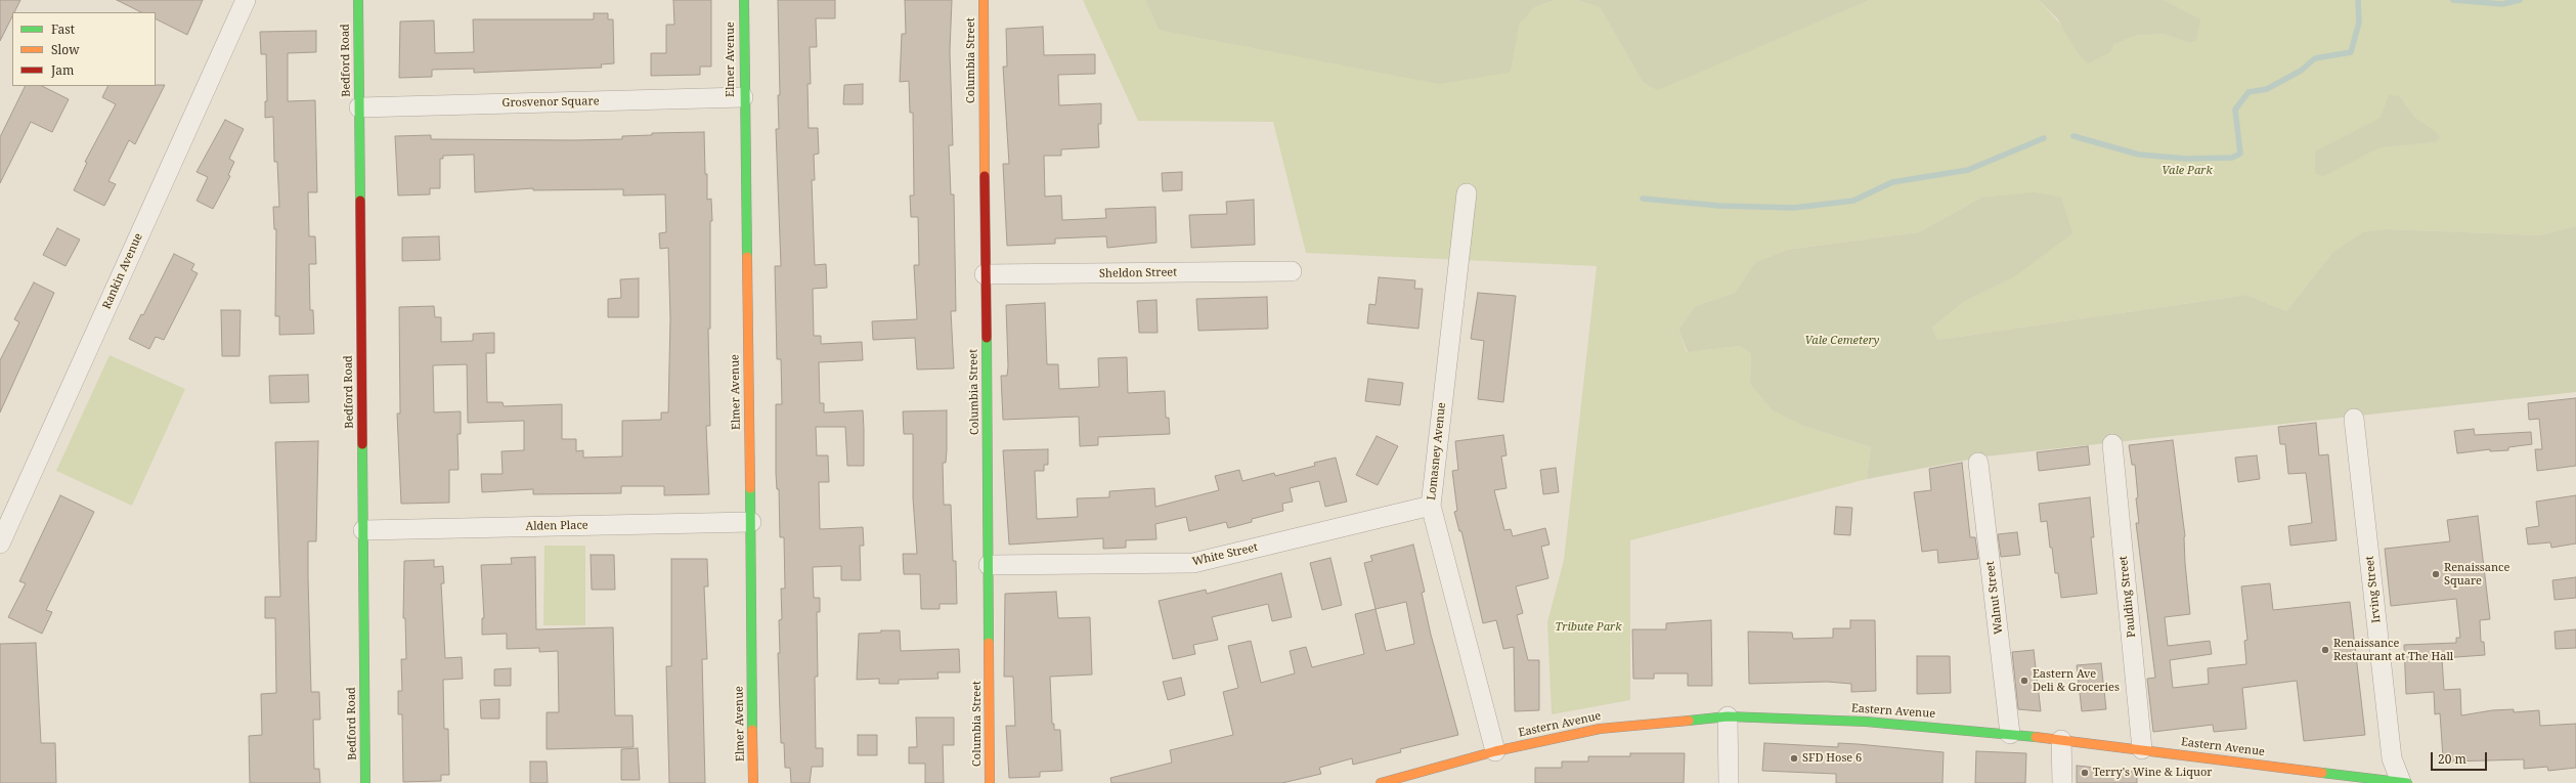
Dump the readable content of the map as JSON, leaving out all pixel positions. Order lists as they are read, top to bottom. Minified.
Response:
{"streets":{"street":["Elmer Avenue","Bedford Road","Columbia Street","Grosvenor Square","Rankin Avenue","Sheldon Street","Lomasney Avenue","Alden Place","White Street","Irving Street","Paulding Street","Walnut Street","Eastern Avenue"]},"crossings":[["Elmer Avenue","Grosvenor Square"],["Elmer Avenue","Alden Place"],["Bedford Road","Grosvenor Square"],["Bedford Road","Alden Place"],["Columbia Street","Sheldon Street"],["Columbia Street","White Street"],["Lomasney Avenue","White Street"],["Lomasney Avenue","Eastern Avenue"],["Irving Street","Eastern Avenue"],["Paulding Street","Eastern Avenue"],["Walnut Street","Eastern Avenue"]],"parks":["Vale Park","Vale Cemetery","Tribute Park"],"places":["Renaissance Square","Renaissance Restaurant at The Hall","Eastern Ave Deli & Groceries","SFD Hose 6","Terry's Wine & Liquor"],"legend":["Fast","Slow","Jam"],"scale_bar":"20 m"}
